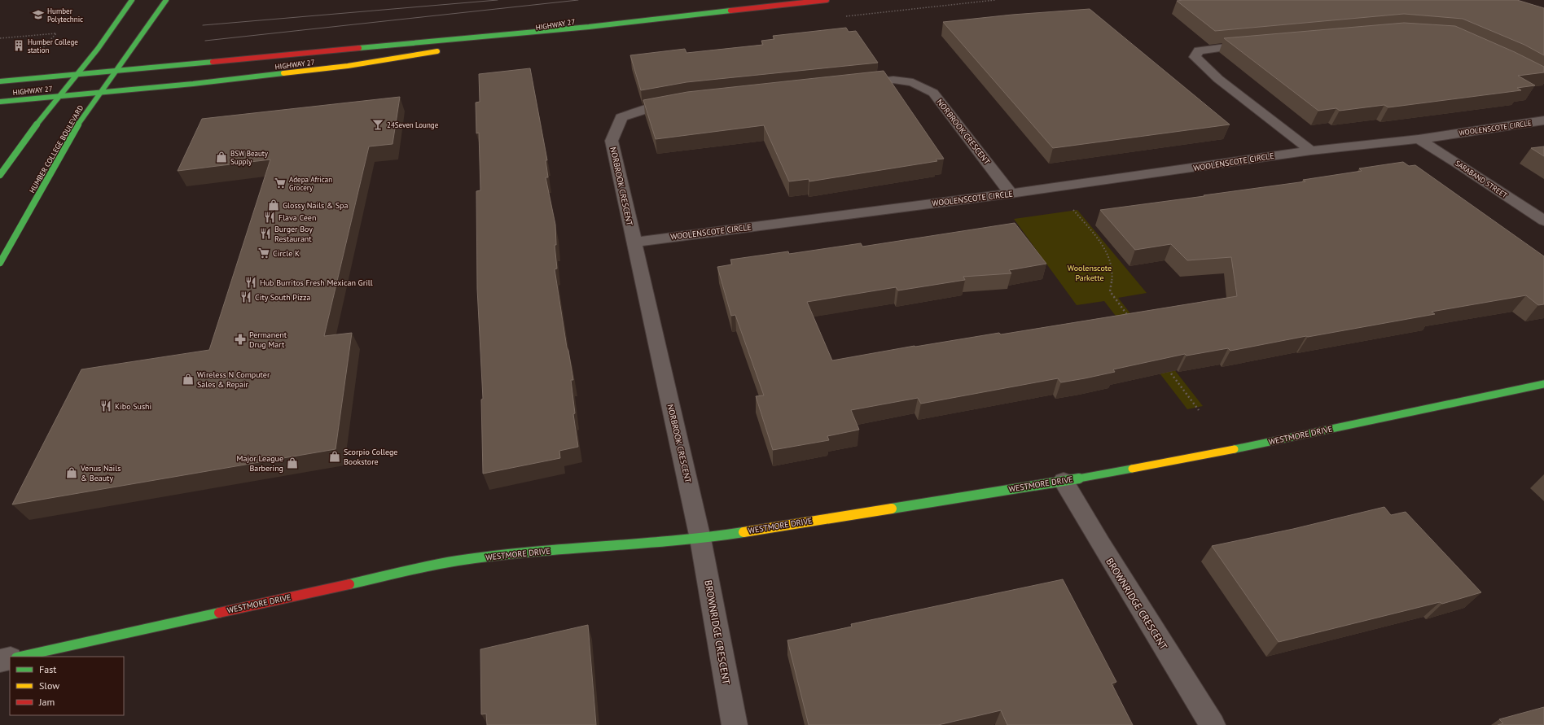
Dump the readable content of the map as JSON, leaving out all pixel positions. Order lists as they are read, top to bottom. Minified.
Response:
{"streets":{"street":["HIGHWAY 27","WOOLENSCOTE CIRCLE","NORBROOK CRESCENT","HUMBER COLLEGE BOULEVARD","SARABAND STREET","WESTMORE DRIVE","BROWNRIDGE CRESCENT"]},"crossings":[["HIGHWAY 27","HUMBER COLLEGE BOULEVARD"],["WOOLENSCOTE CIRCLE","NORBROOK CRESCENT"],["WOOLENSCOTE CIRCLE","SARABAND STREET"],["NORBROOK CRESCENT","WESTMORE DRIVE"],["NORBROOK CRESCENT","BROWNRIDGE CRESCENT"],["WESTMORE DRIVE","BROWNRIDGE CRESCENT"]],"parks":["Woolenscote Parkette"],"places":{"school or university":["Humber Polytechnic"],"building":["Humber College station"],"bar":["24Seven Lounge"],"shop":["BSW Beauty Supply","Glossy Nails & Spa","Wireless N Computer Sales & Repair","Scorpio College Bookstore","Major League Barbering","Venus Nails & Beauty"],"supermarket":["Adepa African Grocery","Circle K"],"restaurant":["Flava Ceen","Burger Boy Restaurant","Hub Burritos Fresh Mexican Grill","City South Pizza","Kibo Sushi"],"pharmacy":["Permanent Drug Mart"]},"legend":["Fast","Slow","Jam"]}
